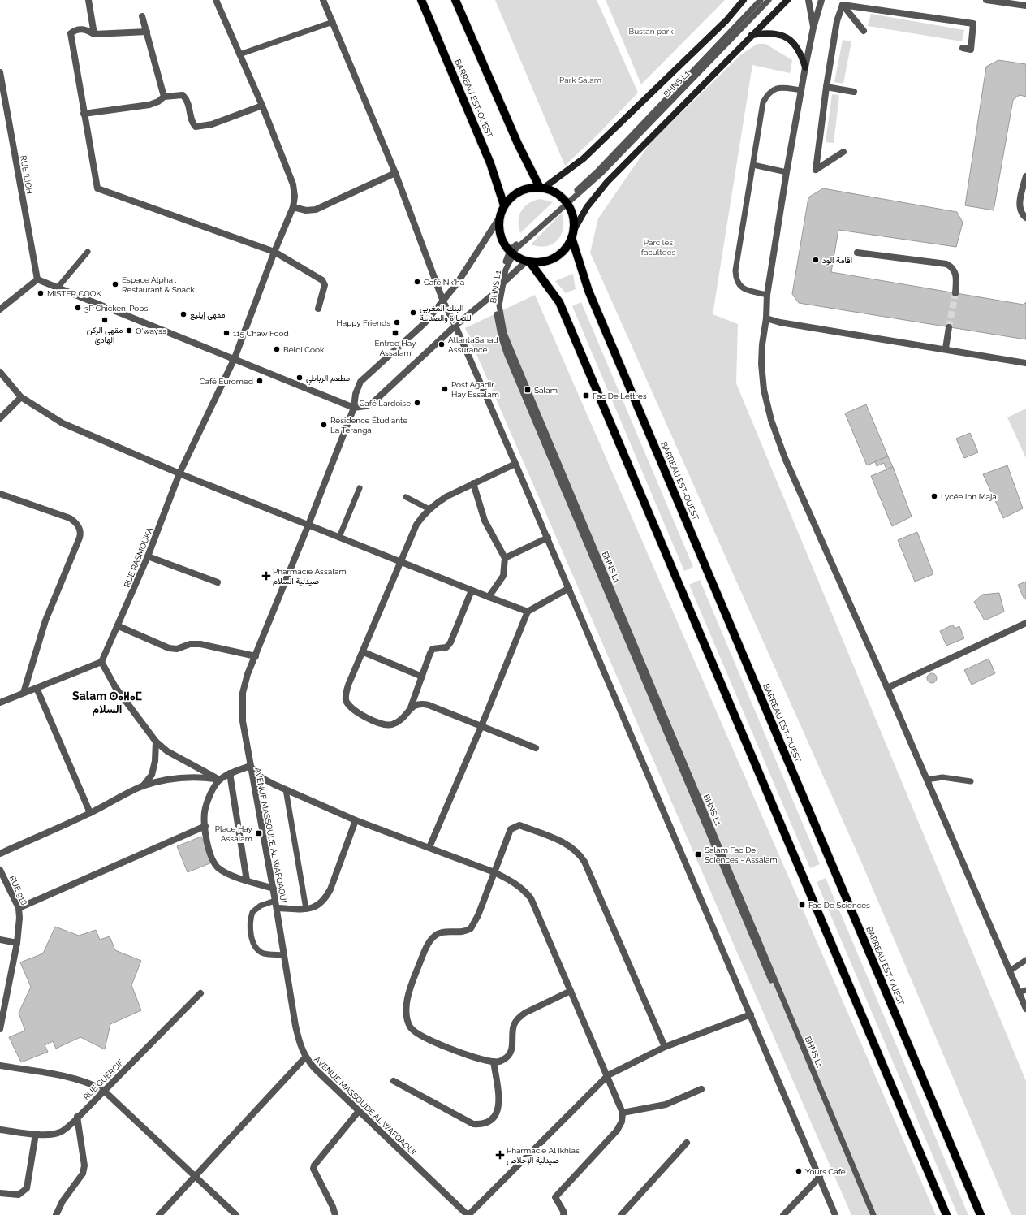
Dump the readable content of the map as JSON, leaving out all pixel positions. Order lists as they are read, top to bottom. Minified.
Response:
{"streets":{"main road":["BARREAU EST-OUEST"],"street":["RUE ILIGH","RUE RASMOUKA","AVENUE MASSOUDE AL WAFQAOUI","RUE 918","RUE GUERCIF"],"lane":["BHNS L1"]},"crossings":[["BHNS L1","BARREAU EST-OUEST"]],"districts":["Salam ⵙⴰⵍⴰⵎ السلام"],"parks":["Bustan park","Park Salam","Parc les facultees"],"places":{"other":["اقامة الود","Café Nk'ha","Espace Alpha : Restaurant & Snack","MISTER COOK","3P Chicken-Pops","البنك المغربي للتجارة والصناعة","مقهى إيليغ","مقهى الركن الهادئ","Happy Friends","O'wayss","115 Chaw Food","AtlantaSanad Assurance","Beldi Cook","مطعم الرباطي","Café Euromed","Post Agadir Hay Essalam","Café Lardoise","Résidence Étudiante La Teranga","Lycée ibn Maja","Yours Cafe"],"transit":["Entree Hay Assalam","Salam","Fac De Lettres","Place Hay Assalam","Salam Fac De Sciences - Assalam","Fac De Sciences"],"health":["Pharmacie Assalam صيدلية السلام","Pharmacie Al Ikhlas صيدلية الإخلاص"]}}
